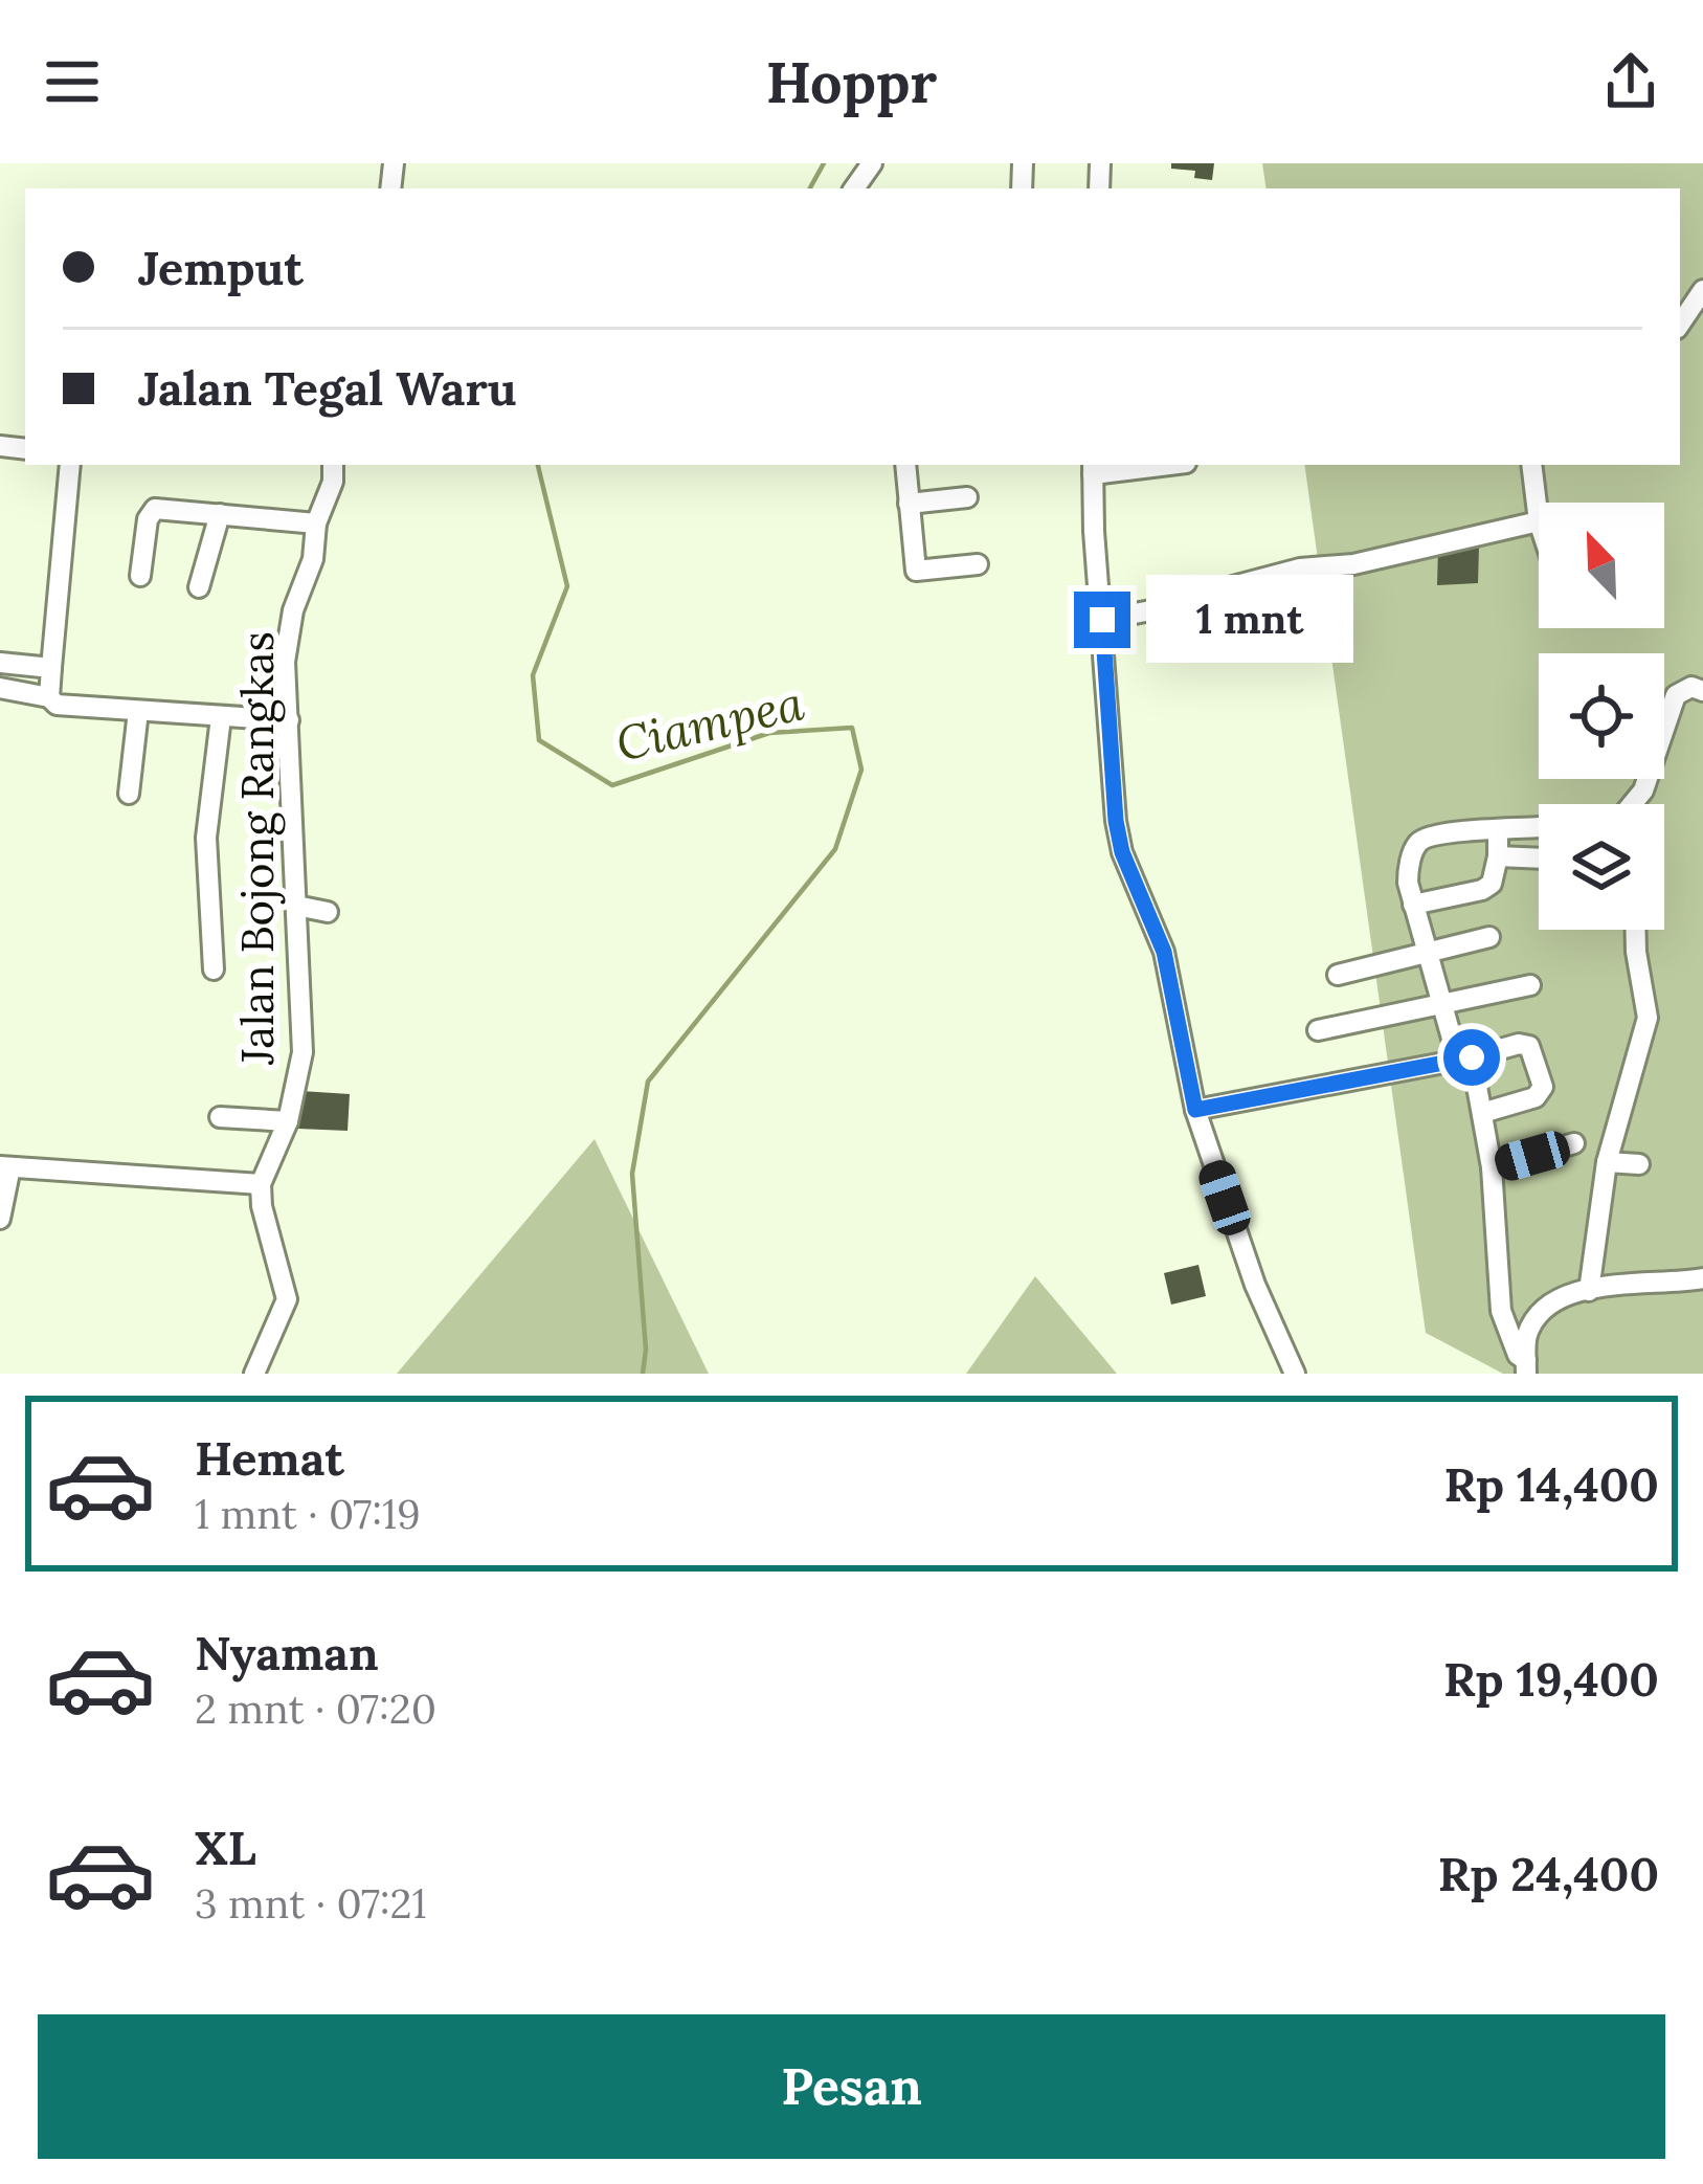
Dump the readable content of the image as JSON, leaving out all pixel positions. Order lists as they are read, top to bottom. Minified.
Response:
{"streets":{"street":["Jalan Bojong Rangkas"]},"water":["Ciampea"],"north":"top left","page":{"header":"Hoppr","banner":["Jemput","Jalan Tegal Waru"],"bubble":"1 mnt","list":[{"name":"Hemat","note":"1 mnt · 07:19","value":"Rp 14,400"},{"name":"Nyaman","note":"2 mnt · 07:20","value":"Rp 19,400"},{"name":"XL","note":"3 mnt · 07:21","value":"Rp 24,400"}],"buttons":"Pesan"}}
